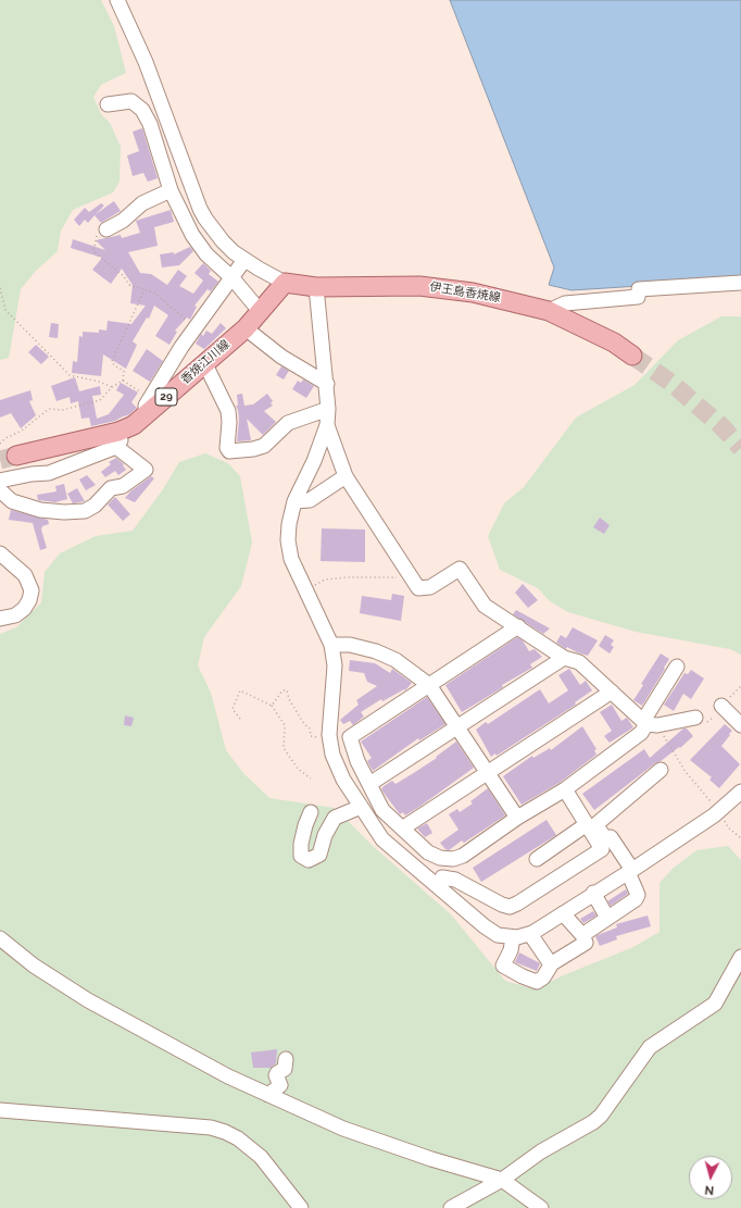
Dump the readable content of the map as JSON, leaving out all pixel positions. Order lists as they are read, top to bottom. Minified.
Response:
{"streets":{"main road":["伊王島香焼線","香焼江川線","29"]},"crossings":[["伊王島香焼線","香焼江川線"]],"north":"bottom"}
